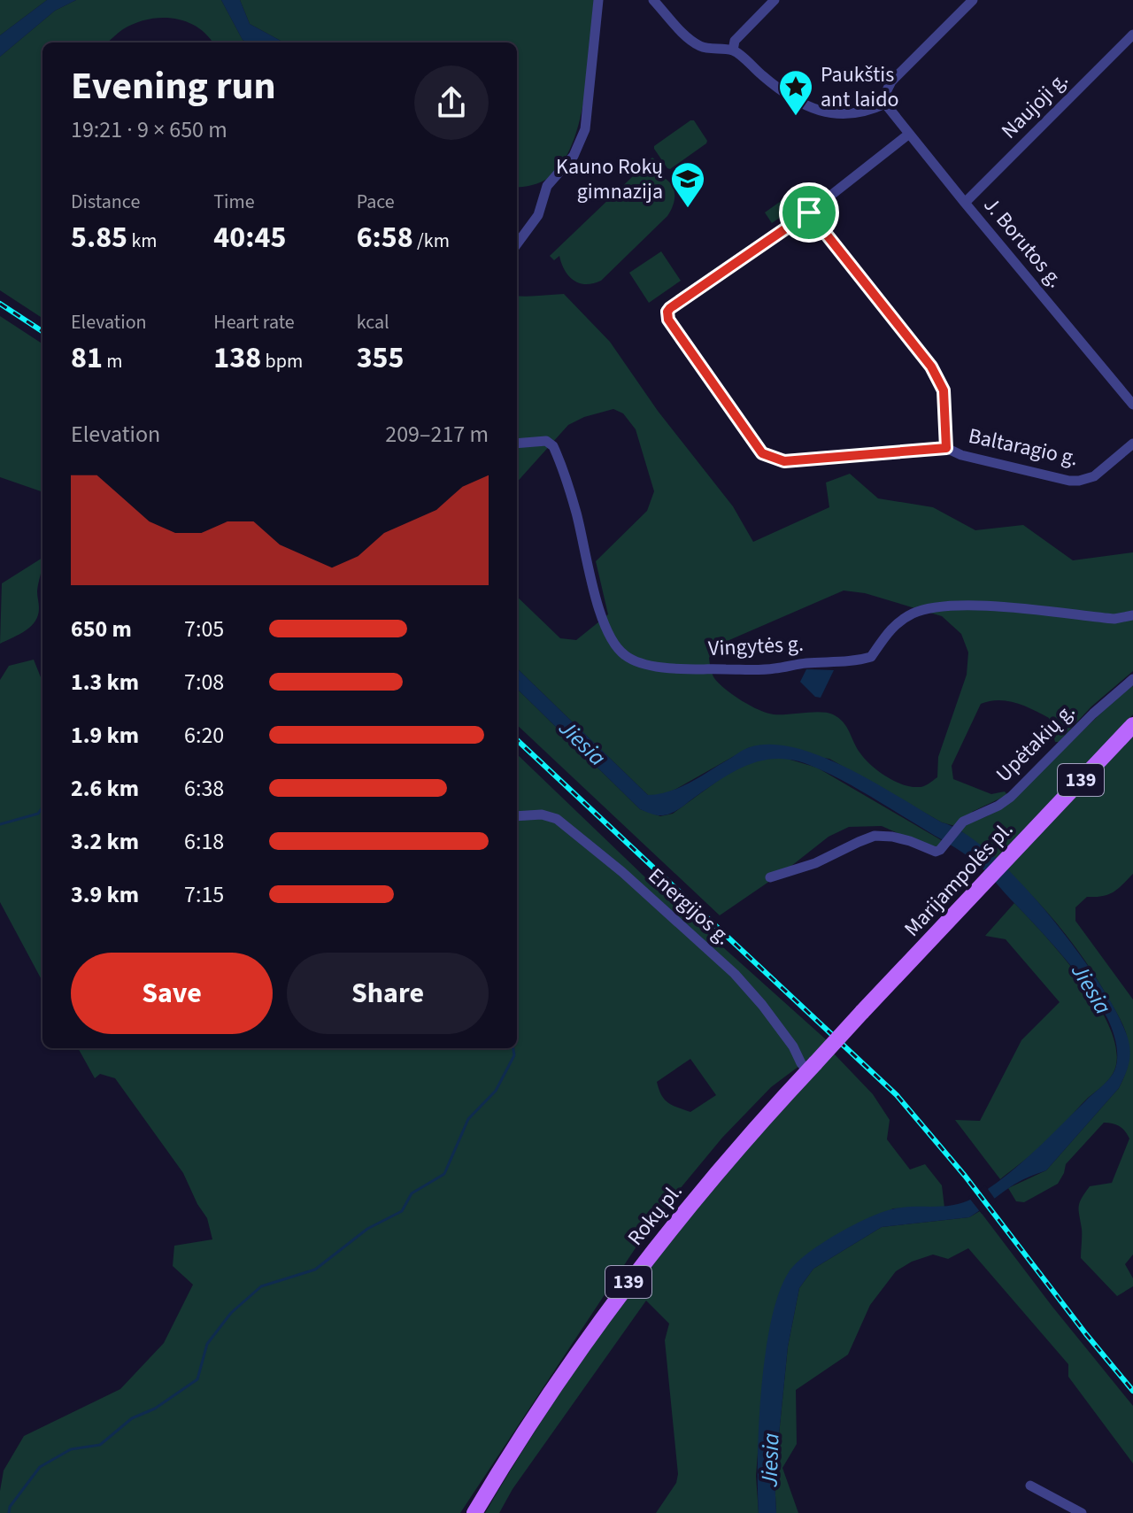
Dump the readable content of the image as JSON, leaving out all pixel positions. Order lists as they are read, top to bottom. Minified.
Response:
{"streets":{"main road":["139","Marijampolės pl.","Rokų pl."],"street":["Naujoji g.","J. Borutos g.","Baltaragio g.","Vingytės g.","Upėtakių g.","Energijos g."]},"crossings":[["Naujoji g.","J. Borutos g."],["Marijampolės pl.","Energijos g."],["Marijampolės pl.","Rokų pl."],["Energijos g.","Rokų pl."]],"water":["Jiesia"],"places":{"place":["Paukštis ant laido"],"school or university":["Kauno Rokų gimnazija"]},"page":{"heading":["Evening run","19:21 · 9 × 650 m"],"stats":[["Distance","5.85 km"],["Time","40:45"],["Pace","6:58 /km"],["Elevation","81 m"],["Heart rate","138 bpm"],["kcal","355"]],"chart":["Elevation","209–217 m"],"list":[{"name":"650 m","note":"7:05"},{"name":"1.3 km","note":"7:08"},{"name":"1.9 km","note":"6:20"},{"name":"2.6 km","note":"6:38"},{"name":"3.2 km","note":"6:18"},{"name":"3.9 km","note":"7:15"}],"buttons":["Save","Share"]}}
